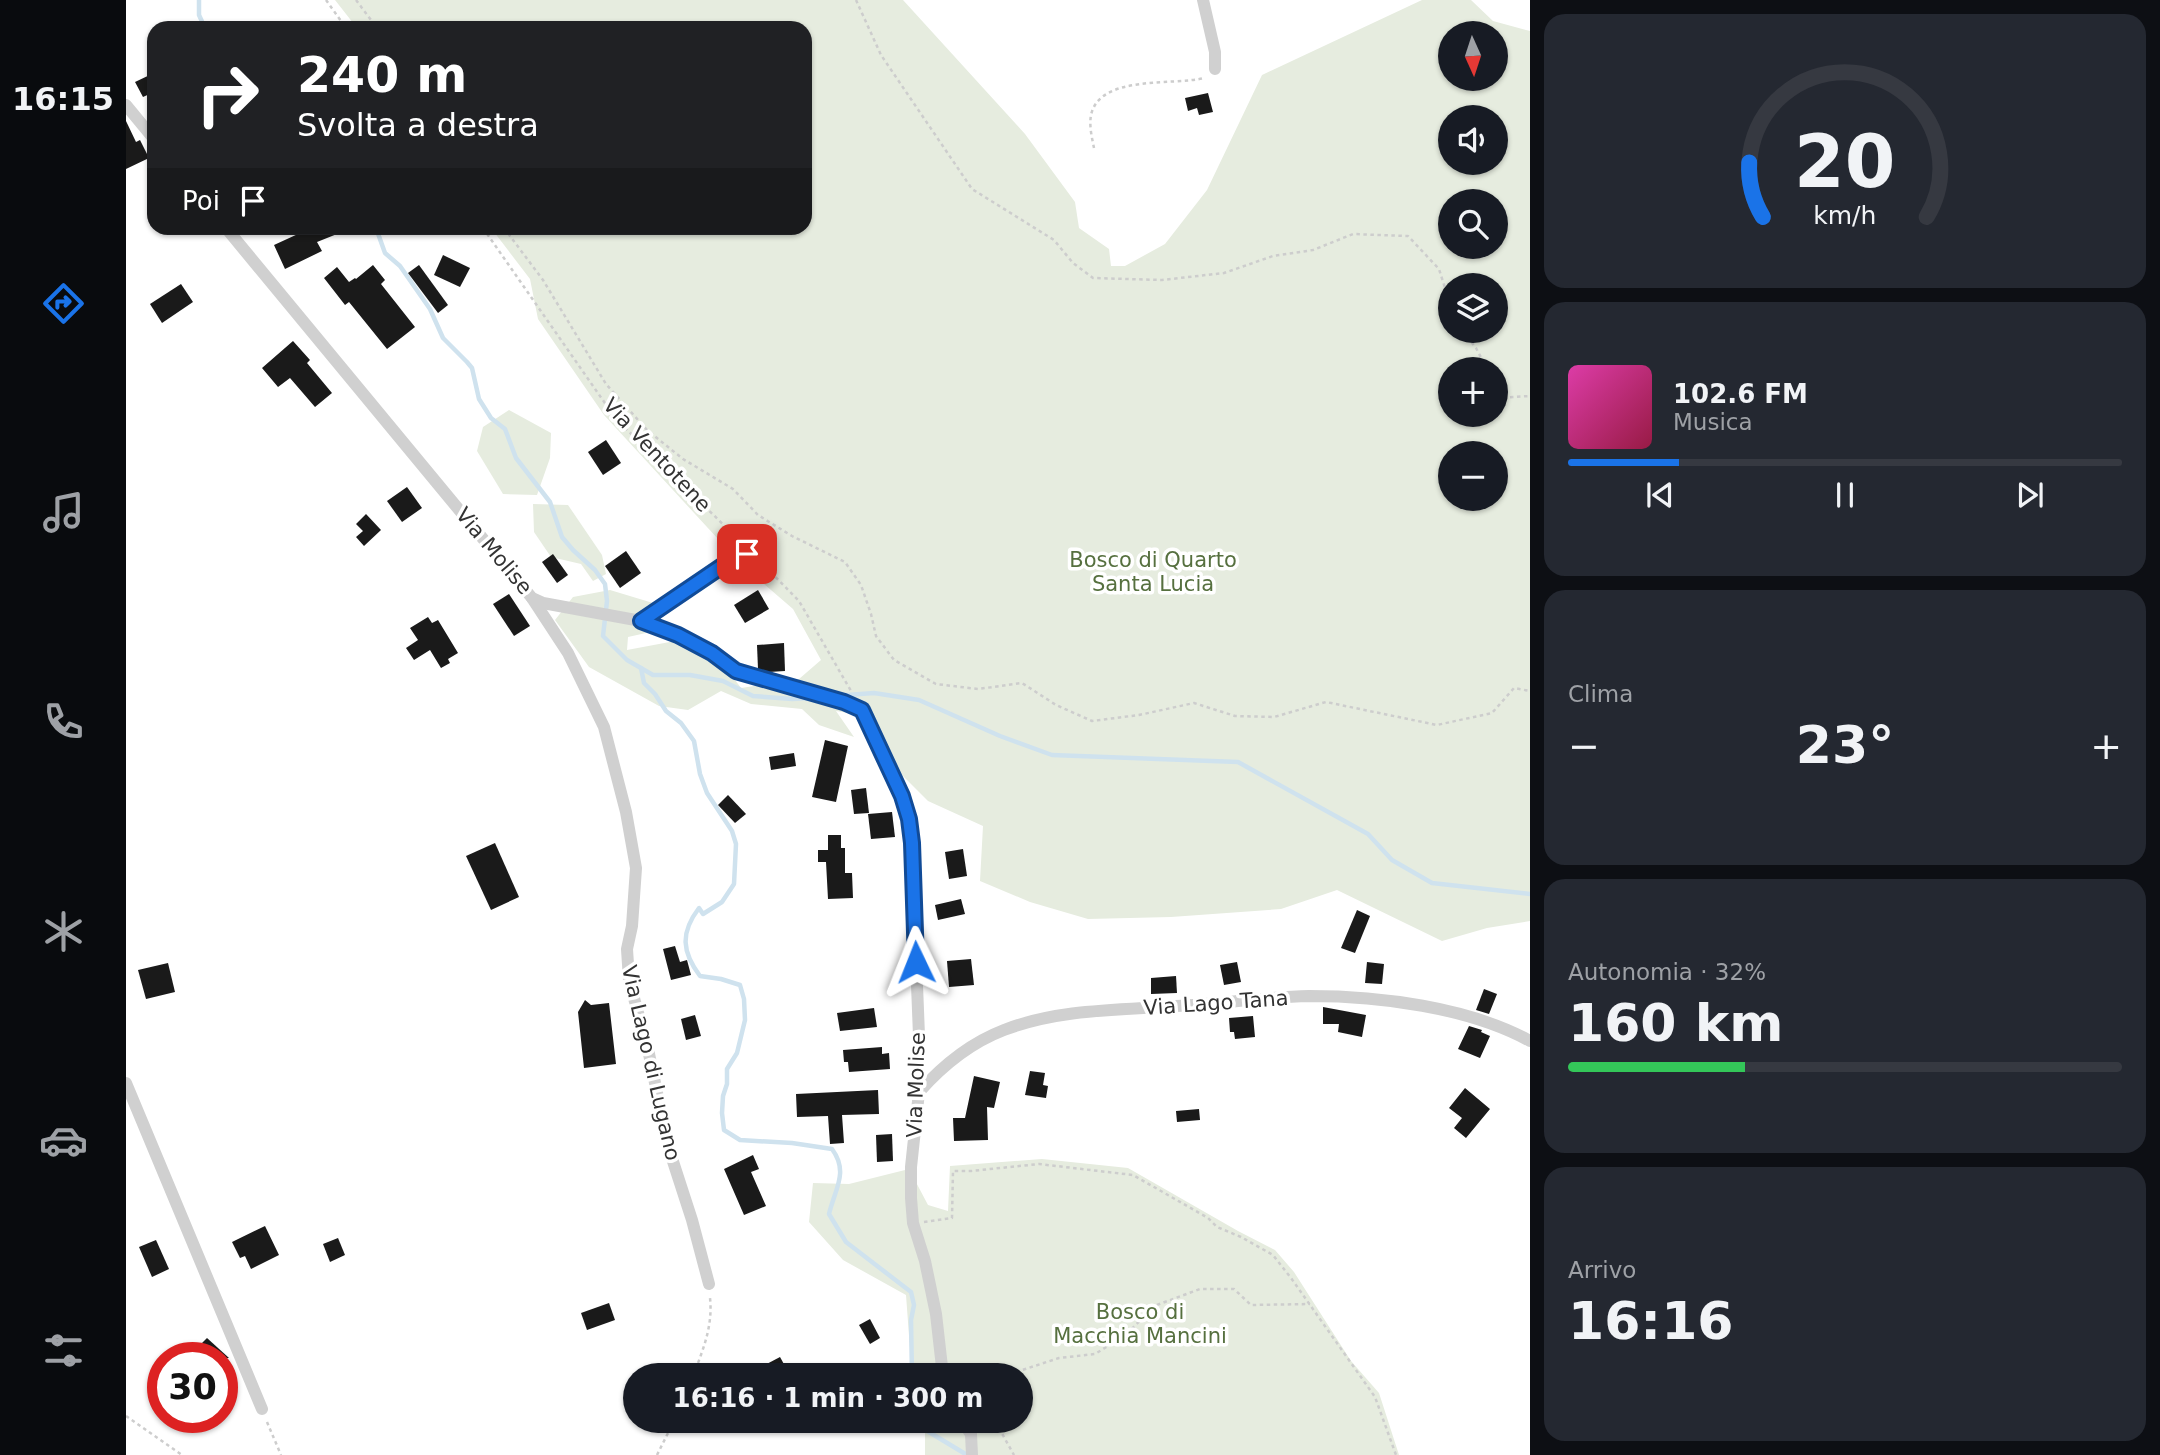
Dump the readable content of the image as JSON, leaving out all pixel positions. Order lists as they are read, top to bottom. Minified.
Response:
{"streets":{"street":["Via Molise","Via Lago Tana","Via Lago di Lugano"],"path":["Via Ventotene"]},"crossings":[["Via Ventotene","Via Molise"],["Via Molise","Via Lago Tana"],["Via Molise","Via Lago di Lugano"]],"parks":["Bosco di Quarto Santa Lucia","Bosco di Macchia Mancini"],"north":"bottom","page":{"tabs":"16:15","map_buttons":["+","−"],"turn":["240 m","Svolta a destra"],"then":"Poi","song":["102.6 FM","Musica"],"tile":["Clima",["Autonomia · 32%","160 km"],["Arrivo","16:16"]],"heat":["−","23°","+"],"limit":"30","trip":"16:16 · 1 min · 300 m","gauge":["20","km/h"]}}
